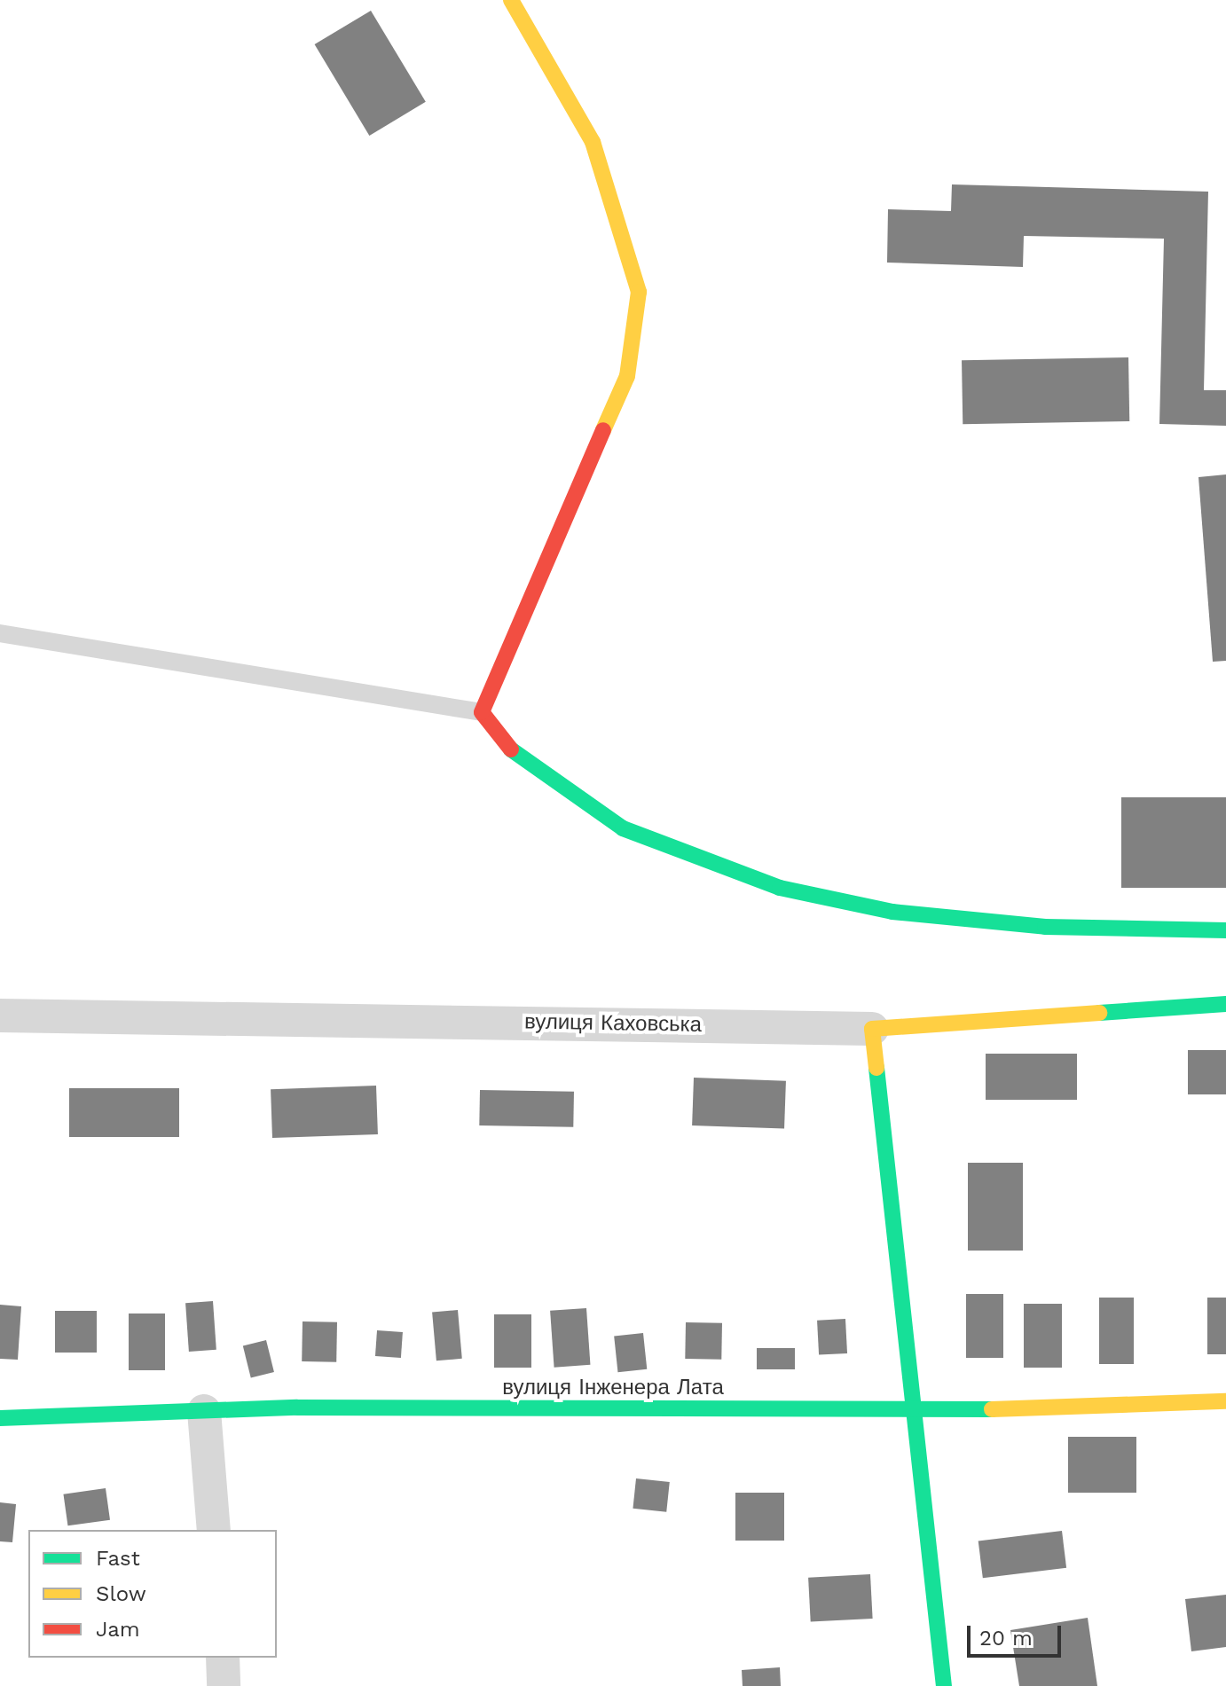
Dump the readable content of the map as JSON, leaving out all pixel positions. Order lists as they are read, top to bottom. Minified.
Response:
{"streets":{"street":["вулиця Каховська","вулиця Інженера Лата"]},"legend":["Fast","Slow","Jam"],"scale_bar":"20 m"}
